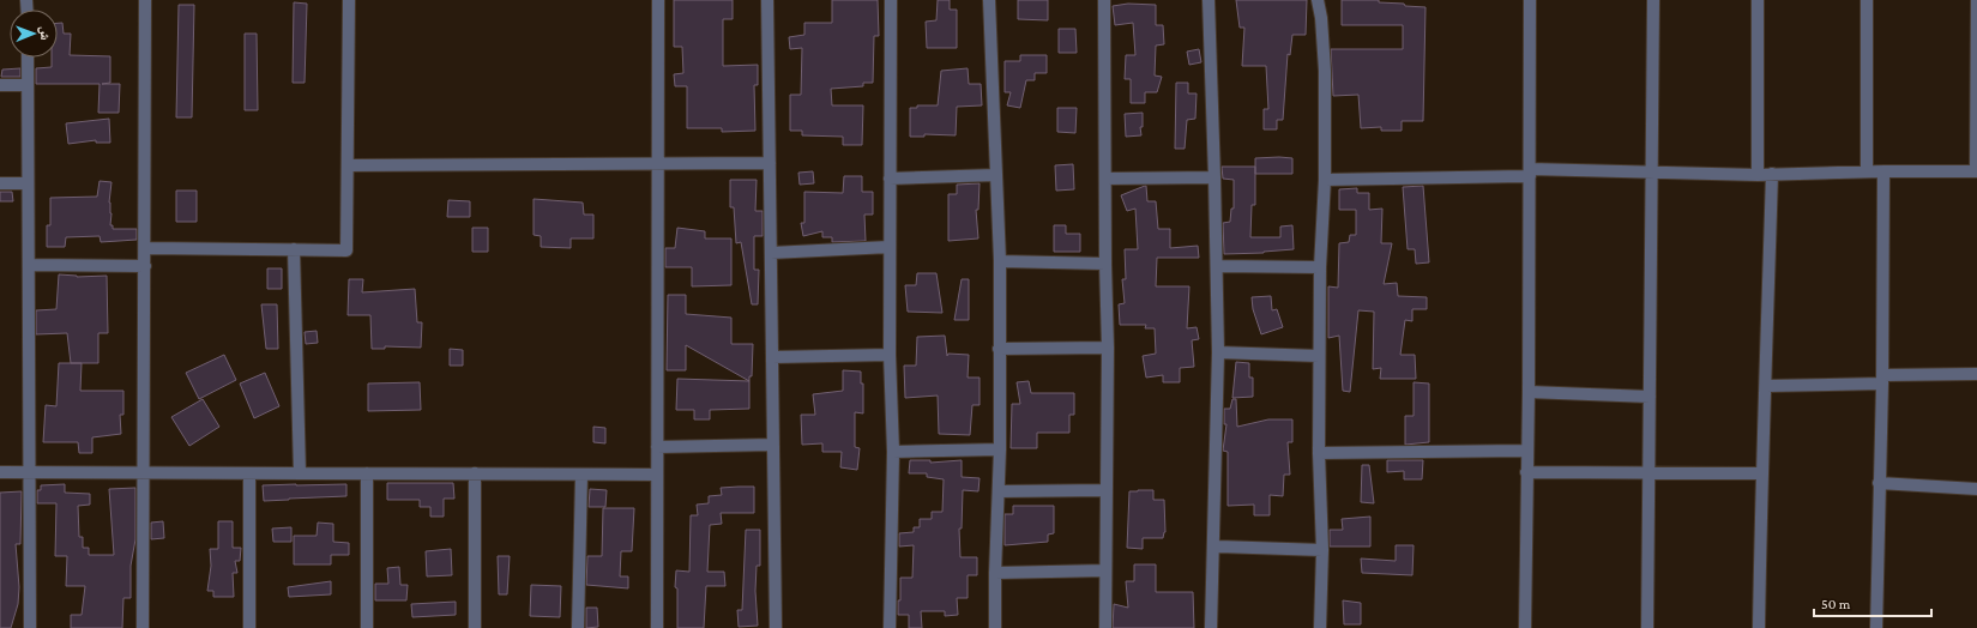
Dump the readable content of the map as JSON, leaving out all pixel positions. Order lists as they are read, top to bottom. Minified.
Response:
{"scale_bar":"50 m","north":"right"}
